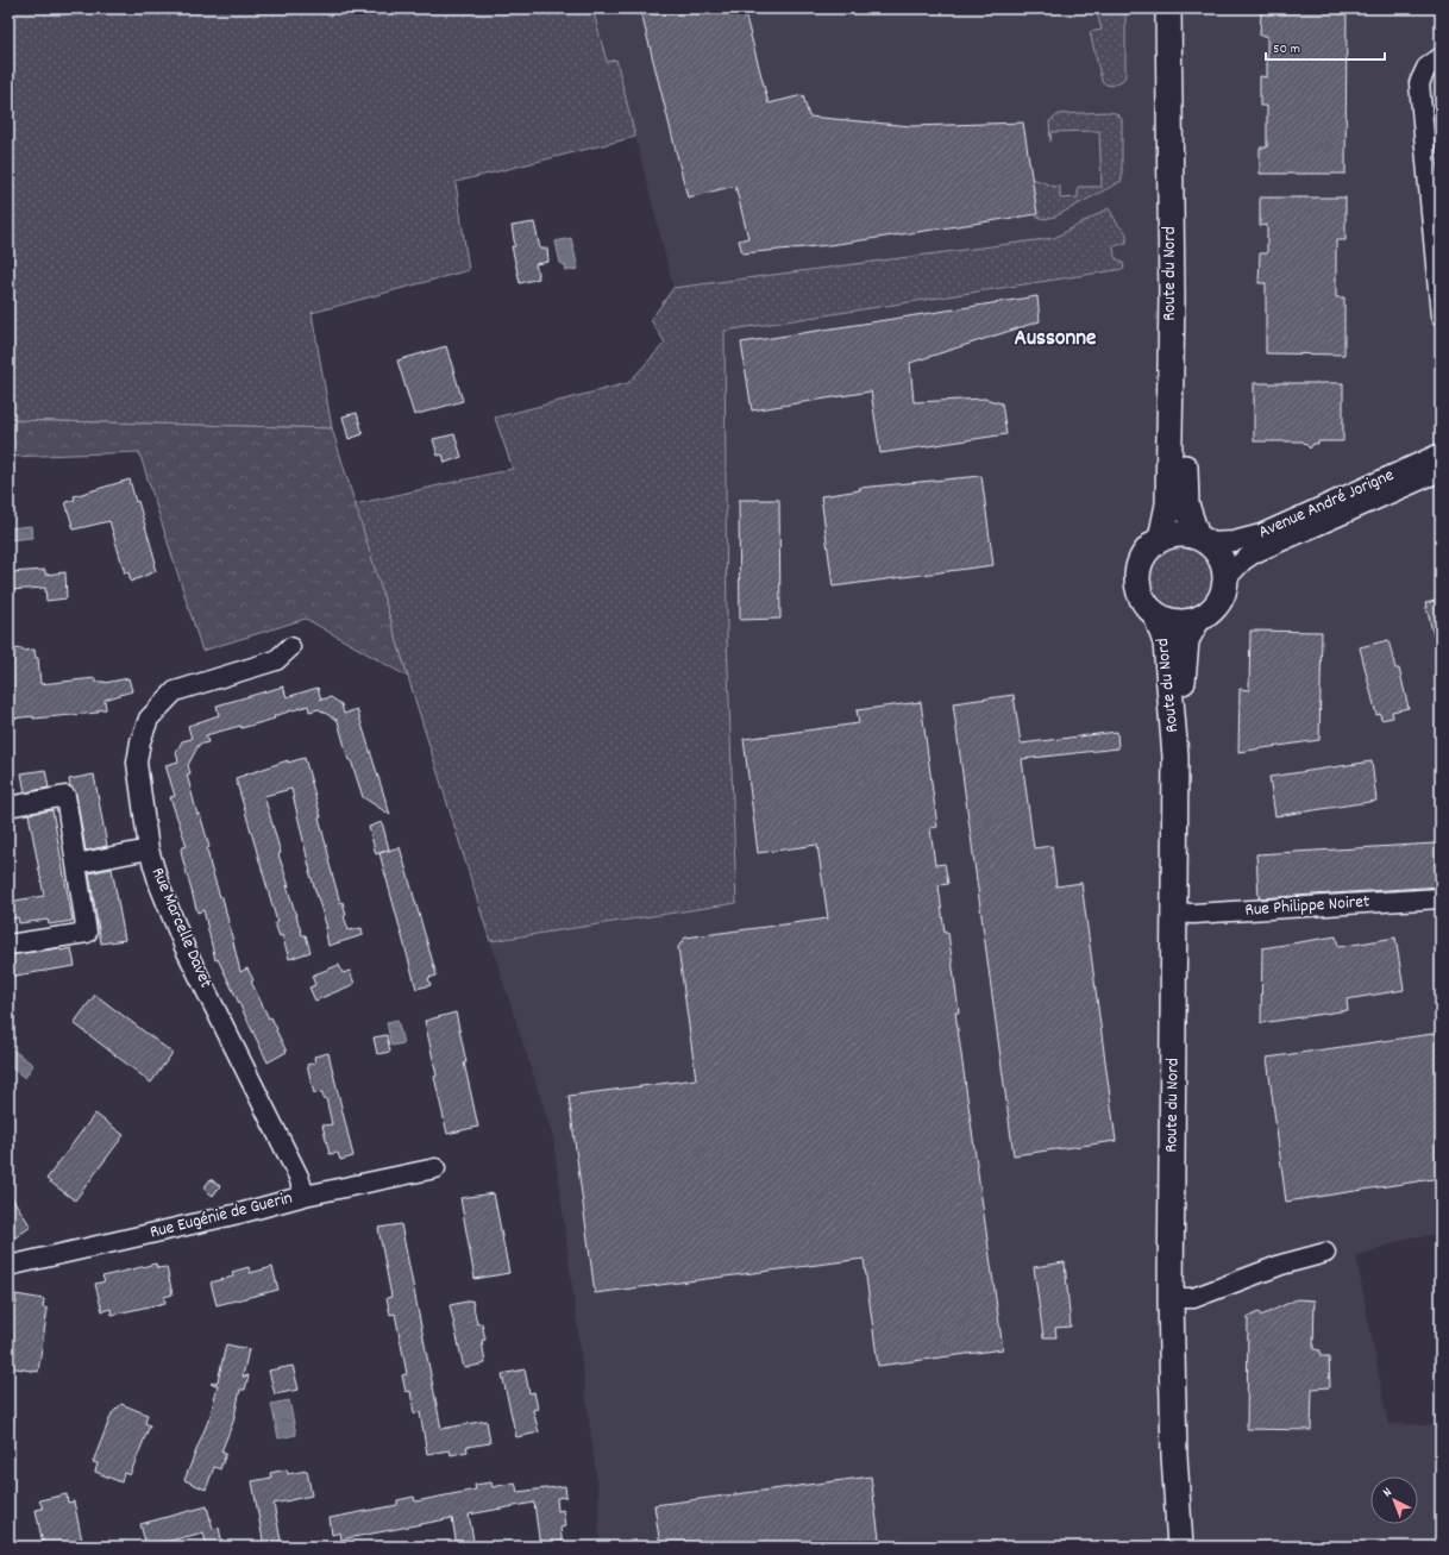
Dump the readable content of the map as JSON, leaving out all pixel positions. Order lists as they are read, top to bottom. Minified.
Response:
{"streets":{"main road":["Route du Nord"],"street":["Avenue André Jorigne","Rue Philippe Noiret","Rue Marcelle Davet","Rue Eugénie de Guerin"]},"crossings":[["Route du Nord","Avenue André Jorigne"],["Route du Nord","Rue Philippe Noiret"],["Rue Marcelle Davet","Rue Eugénie de Guerin"]],"districts":["Aussonne"],"scale_bar":"50 m","north":"top left"}
